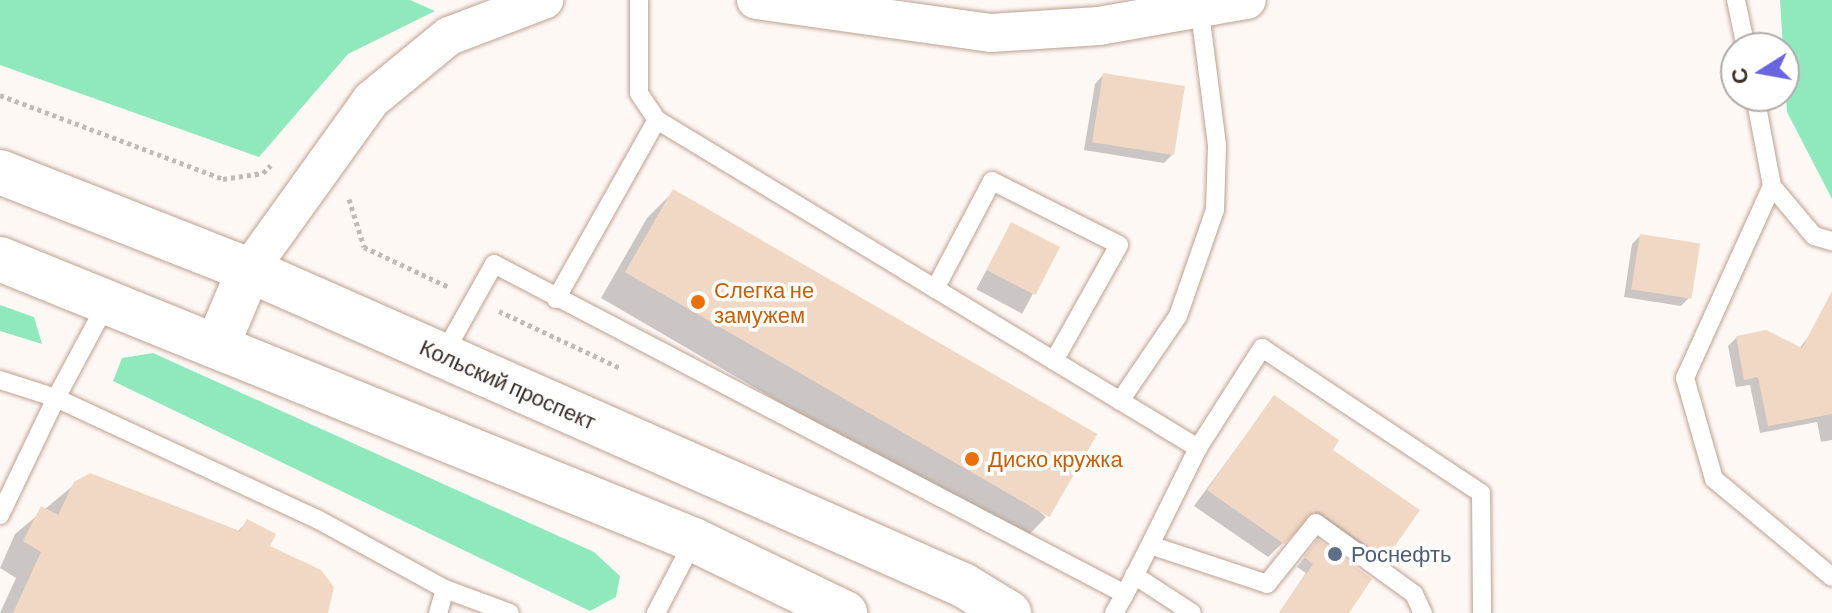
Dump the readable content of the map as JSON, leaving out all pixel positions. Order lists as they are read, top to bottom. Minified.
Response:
{"streets":{"main road":["Кольский проспект"]},"places":["Слегка не замужем","Диско кружка","Роснефть"],"north":"left"}
